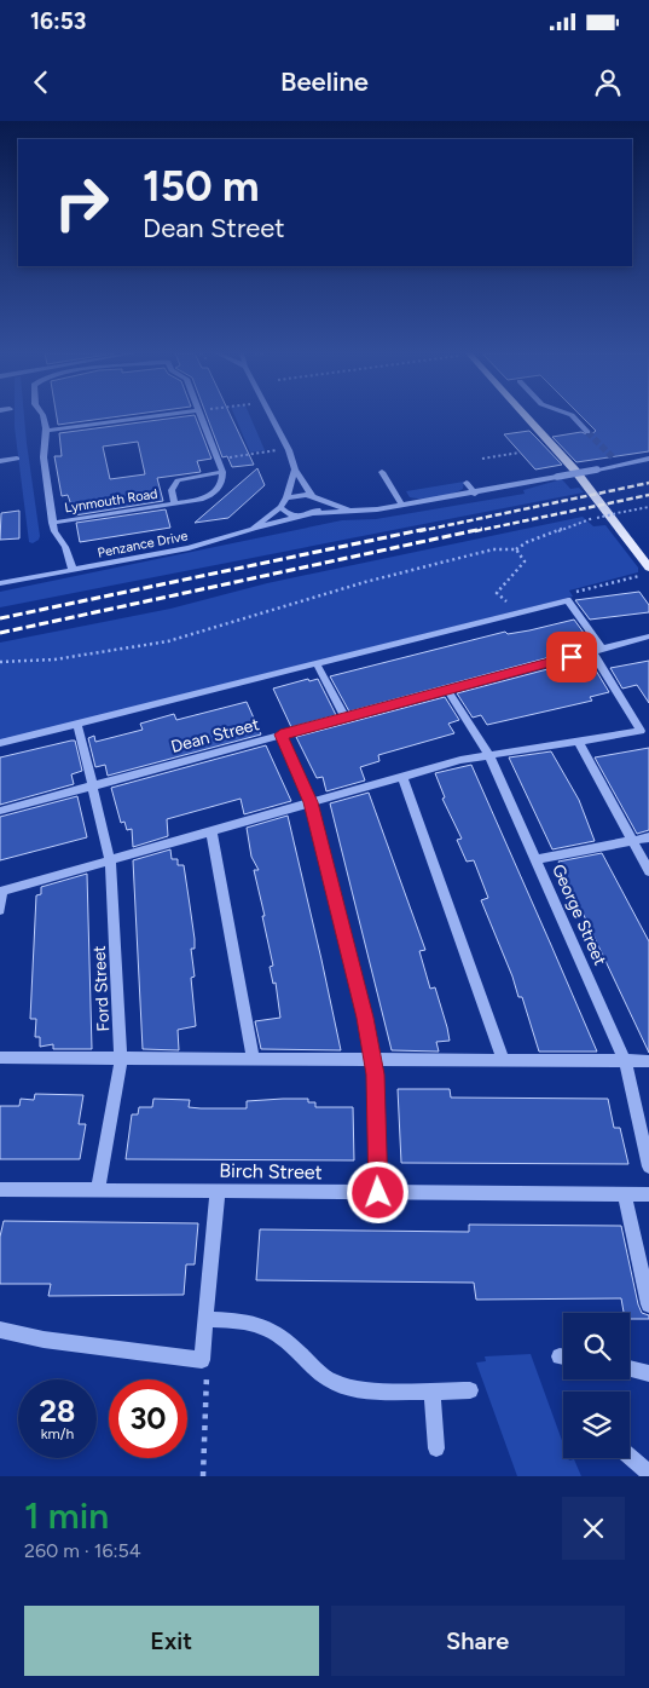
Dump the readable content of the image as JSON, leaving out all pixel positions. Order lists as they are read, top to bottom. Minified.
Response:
{"streets":{"street":["Lynmouth Road","Penzance Drive","Dean Street","George Street","Ford Street","Birch Street"]},"crossings":[["Lynmouth Road","Penzance Drive"],["Dean Street","George Street"],["Dean Street","Ford Street"],["Ford Street","Birch Street"]],"page":{"status":"16:53","header":"Beeline","turn":["150 m","Dean Street"],"speed":"28 km/h","limit":"30","heading":["1 min","260 m · 16:54"],"buttons":["Exit","Share"]}}
